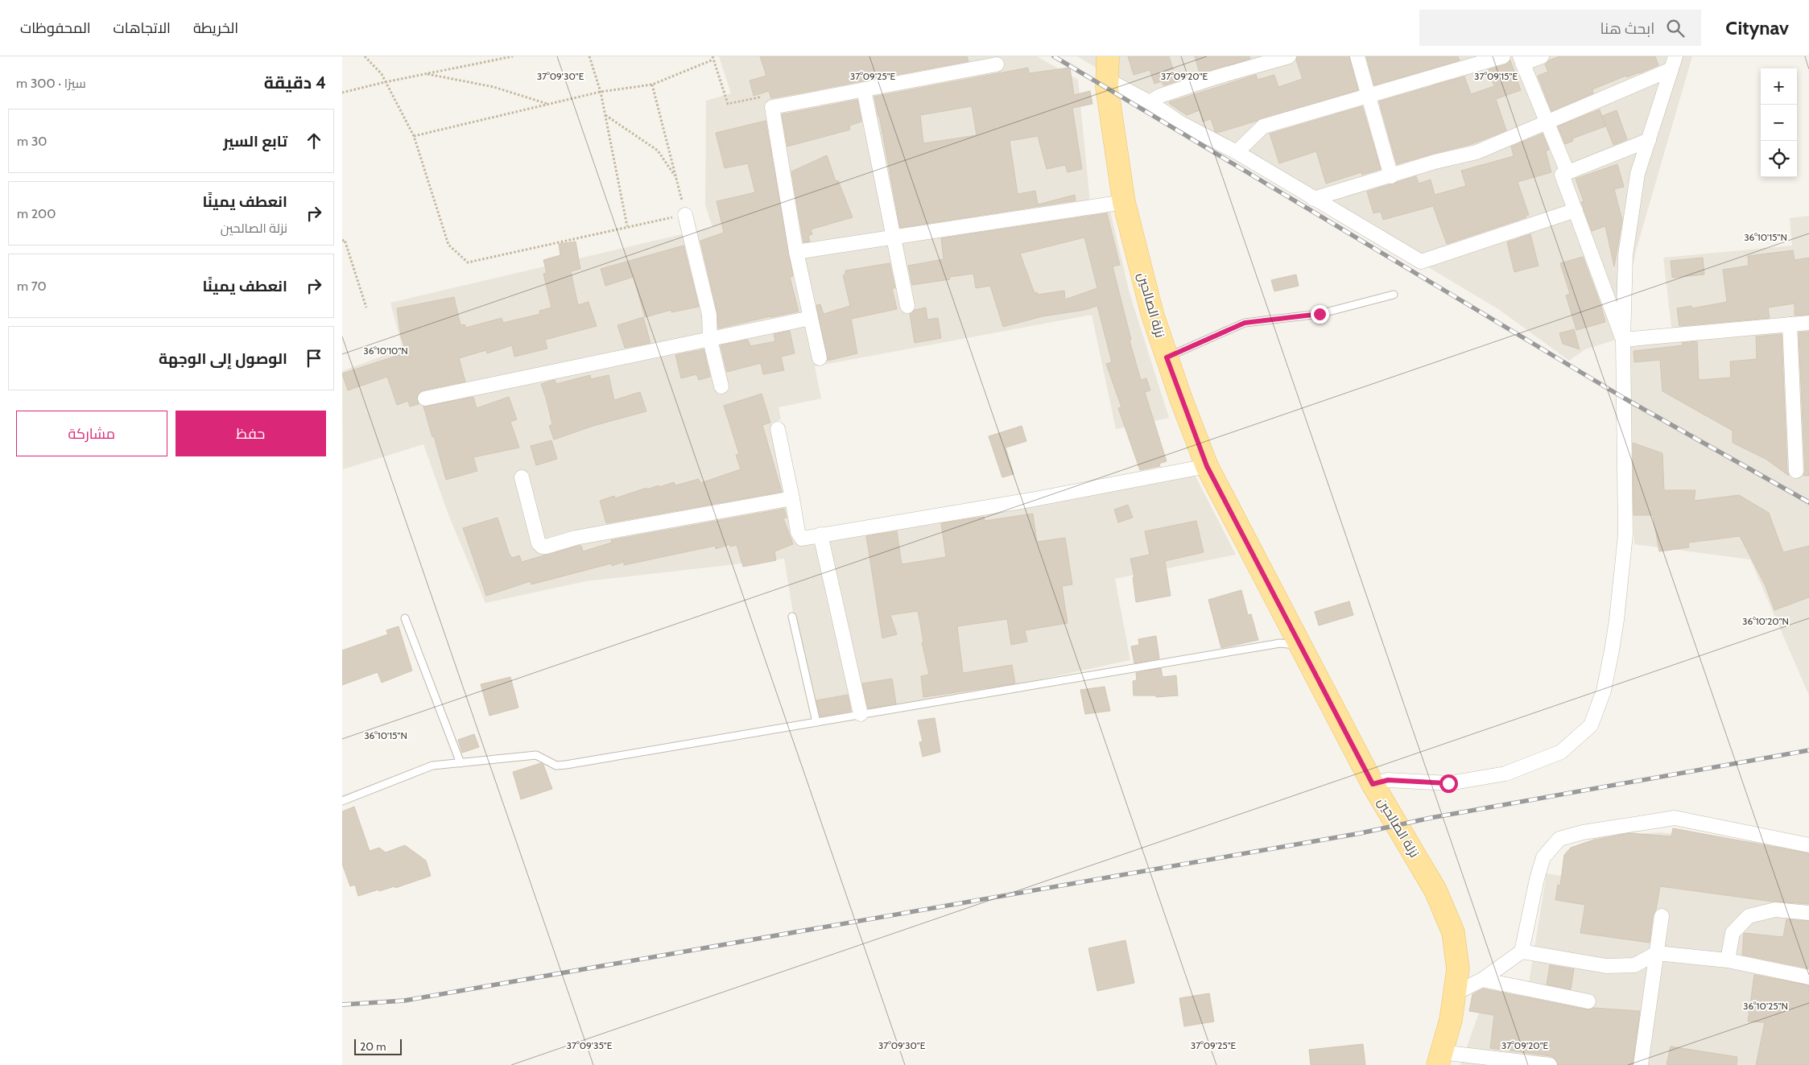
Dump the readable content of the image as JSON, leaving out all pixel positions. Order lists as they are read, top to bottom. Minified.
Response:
{"streets":{"main road":["نزلة الصالحين"]},"scale_bar":"20 m","page":{"header":"Citynav","search":"ابحث هنا","nav":["الخريطة","الاتجاهات","المحفوظات"],"heading":["4 دقيقة","سيرًا · 300 m"],"map_buttons":["+","−"],"list":[["تابع السير","30 m"],["انعطف يمينًا","نزلة الصالحين","200 m"],["انعطف يمينًا","70 m"],"الوصول إلى الوجهة"],"buttons":["حفظ","مشاركة"],"scale":"20 m"},"coordinates":["37°09'15\"E","37°09'30\"E","37°09'25\"E","37°09'20\"E","36°10'15\"N","36°10'10\"N","36°10'20\"N","36°10'25\"N","37°09'35\"E"]}
